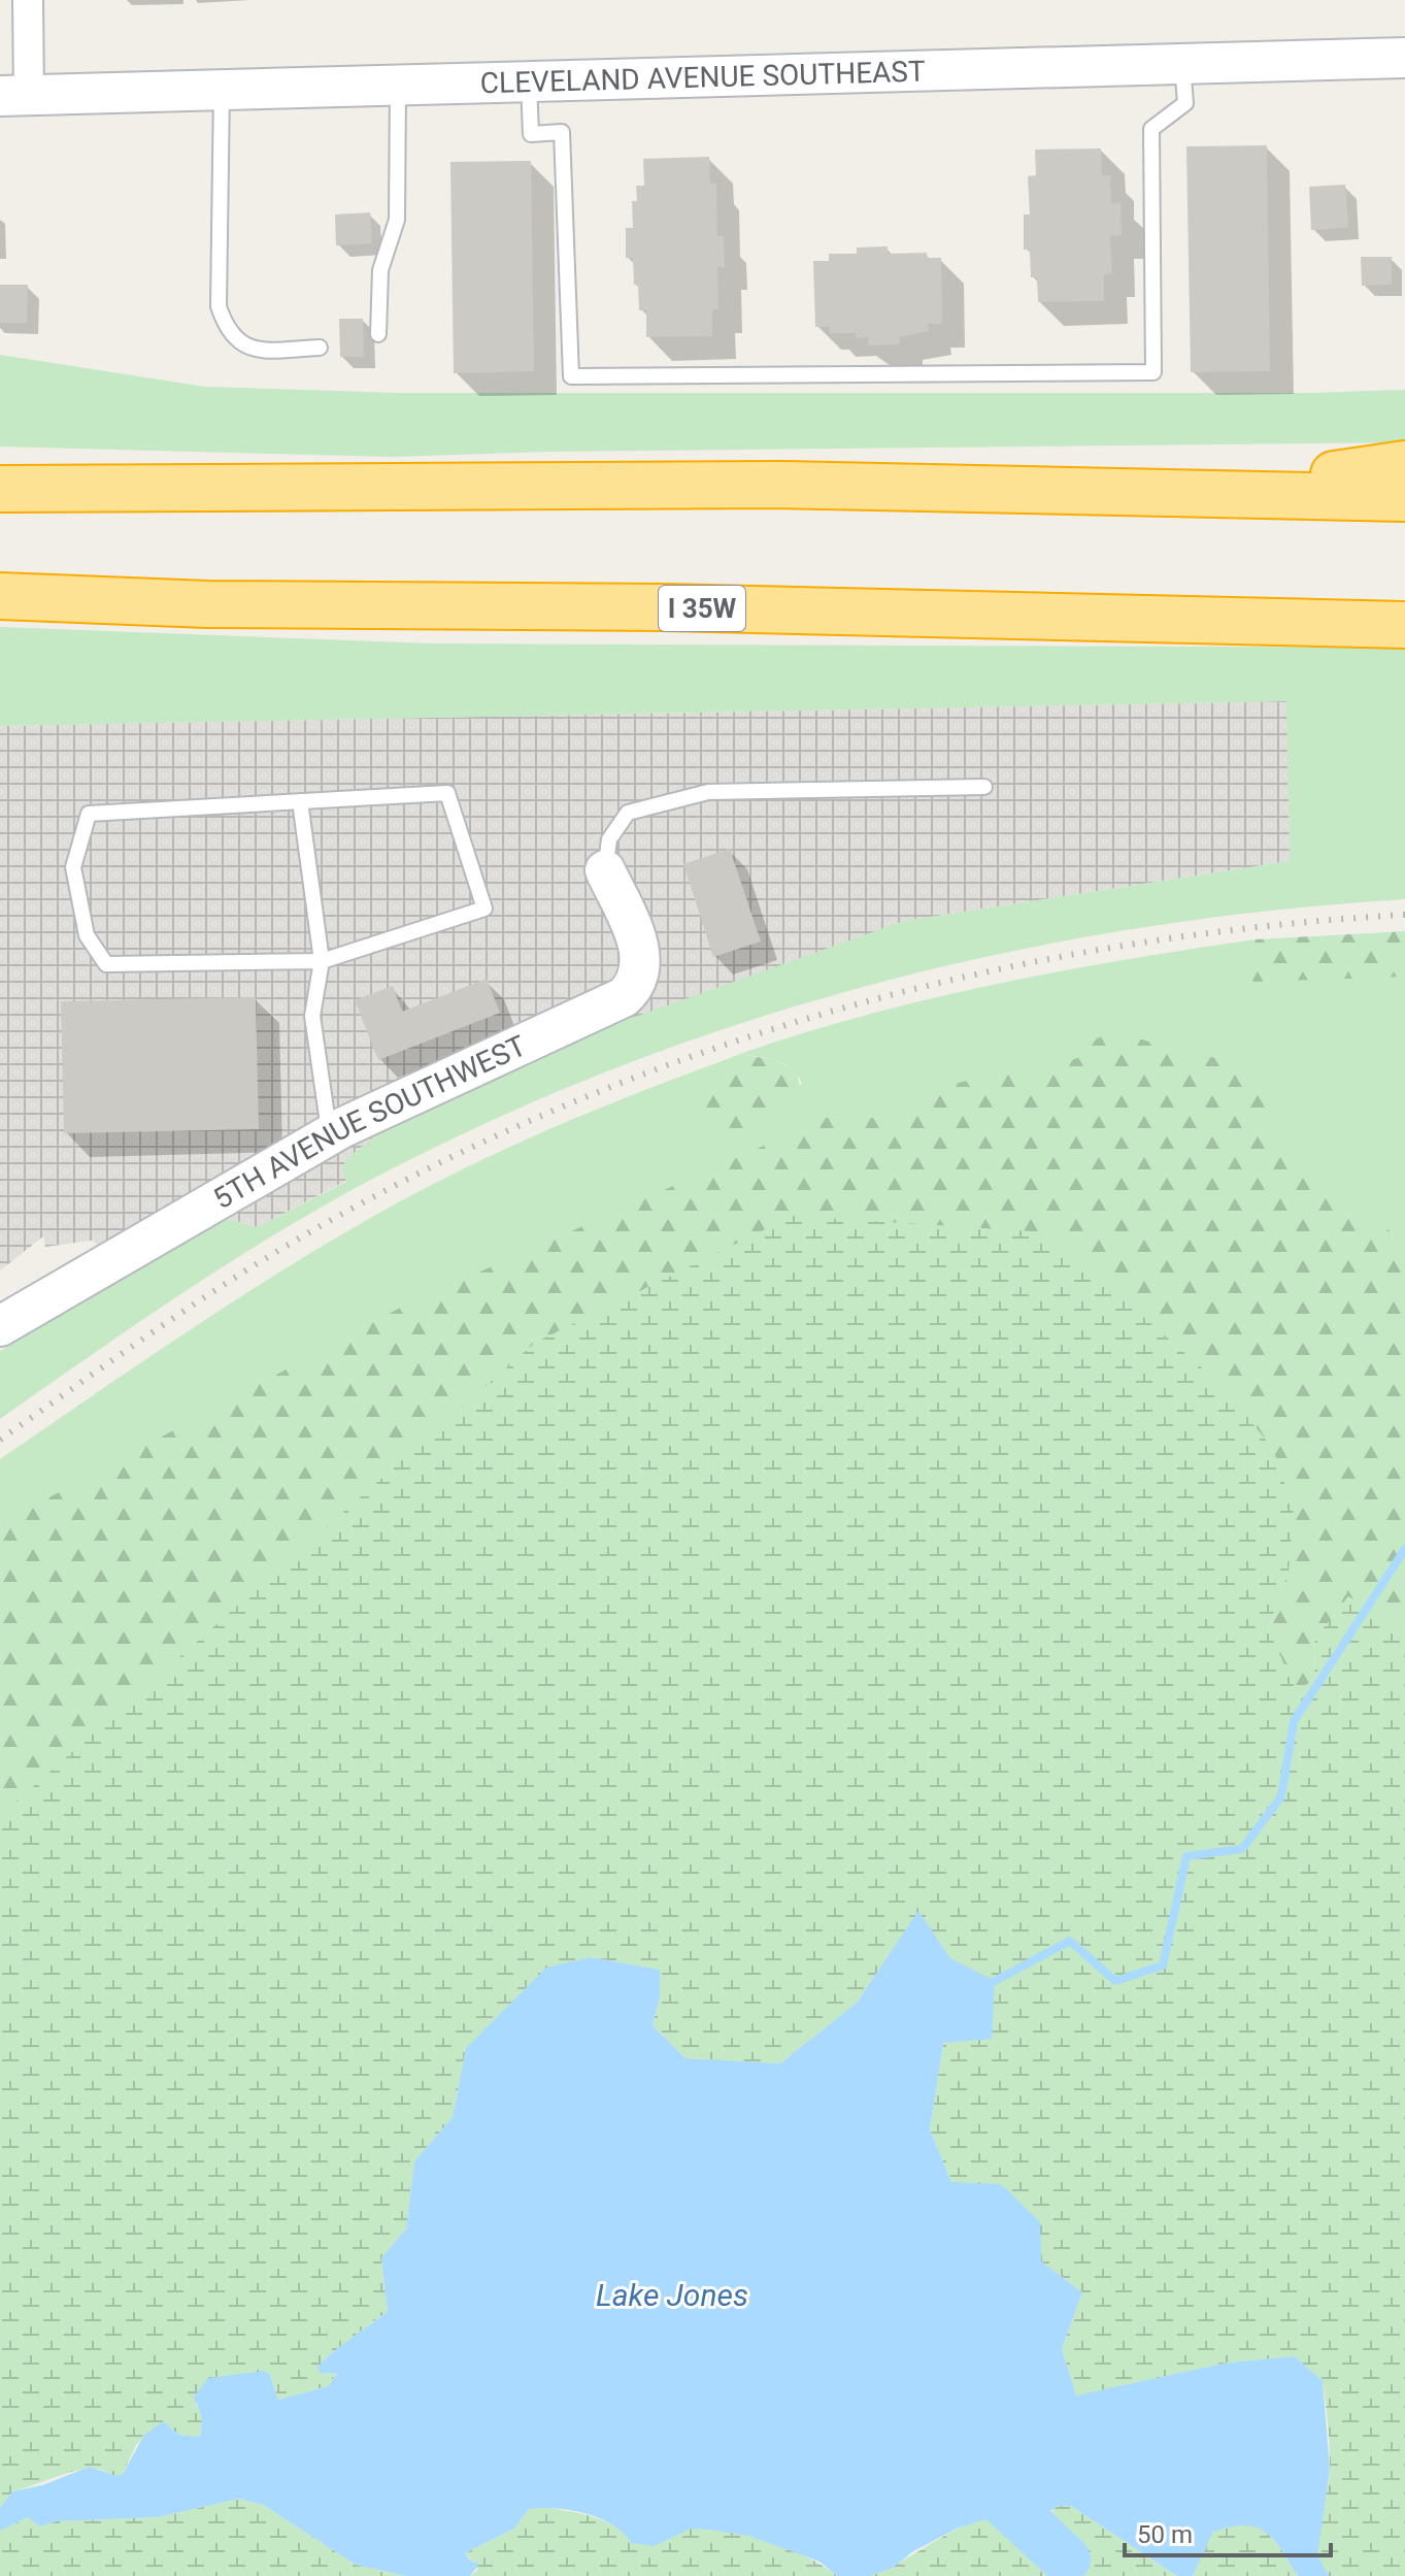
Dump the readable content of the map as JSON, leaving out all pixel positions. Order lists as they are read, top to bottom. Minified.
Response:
{"streets":{"highway":["I 35W"],"street":["CLEVELAND AVENUE SOUTHEAST","5TH AVENUE SOUTHWEST"]},"water":["Lake Jones"],"scale_bar":"50 m"}
